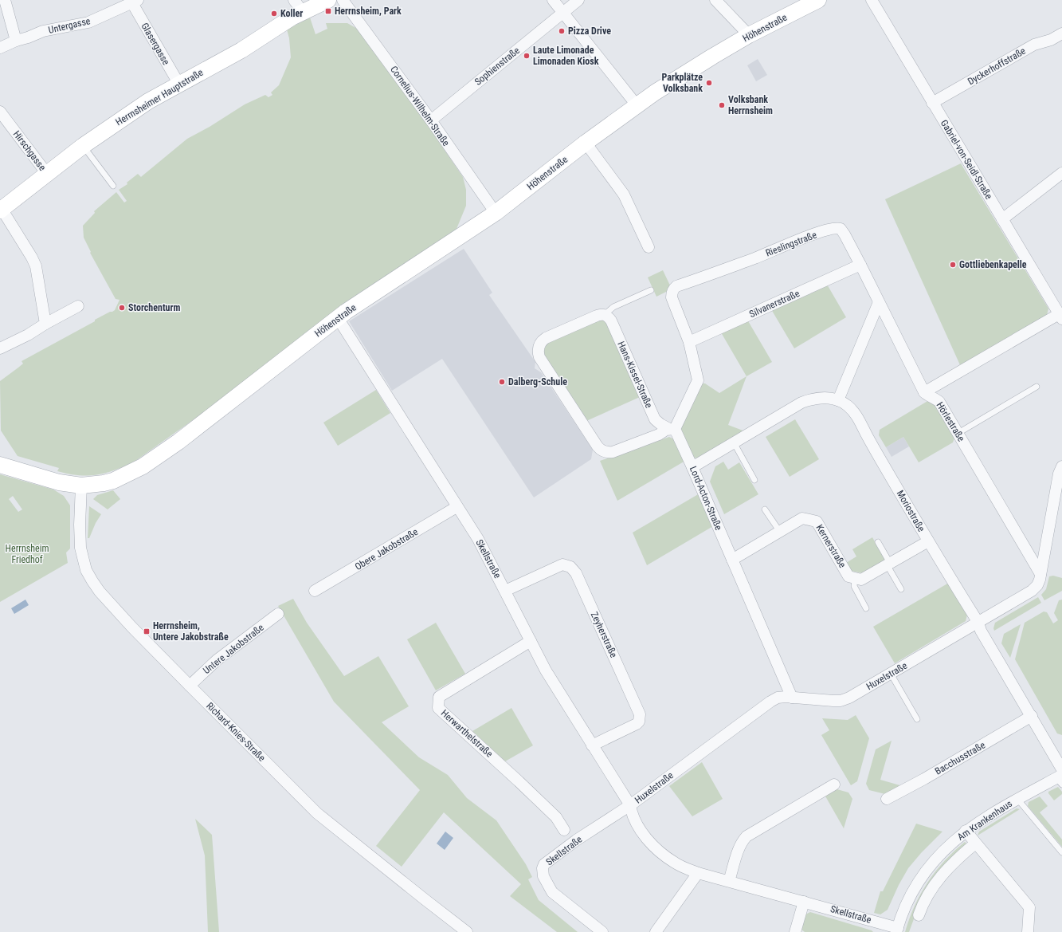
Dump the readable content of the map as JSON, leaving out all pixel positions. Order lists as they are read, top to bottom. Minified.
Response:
{"streets":{"main road":["Höhenstraße","Herrnsheimer Hauptstraße"],"street":["Untergasse","Glasergasse","Sophienstraße","Dyckerhoffstraße","Cornelius-Wilhelm-Straße","Hirschgasse","Gabriel-von-Seidl-Straße","Rieslingstraße","Silvanerstraße","Hans-Kissel-Straße","Hörlestraße","Lord-Acton-Straße","Moriostraße","Kernerstraße","Obere Jakobstraße","Skellstraße","Zeyherstraße","Untere Jakobstraße","Huxelstraße","Richard-Knies-Straße","Herwarthelstraße","Bacchusstraße","Am Krankenhaus"]},"crossings":[["Untergasse","Glasergasse"],["Höhenstraße","Cornelius-Wilhelm-Straße"],["Höhenstraße","Skellstraße"],["Höhenstraße","Richard-Knies-Straße"],["Glasergasse","Herrnsheimer Hauptstraße"],["Sophienstraße","Cornelius-Wilhelm-Straße"],["Dyckerhoffstraße","Gabriel-von-Seidl-Straße"],["Herrnsheimer Hauptstraße","Hirschgasse"],["Rieslingstraße","Silvanerstraße"],["Rieslingstraße","Hörlestraße"],["Hans-Kissel-Straße","Lord-Acton-Straße"],["Hörlestraße","Huxelstraße"],["Lord-Acton-Straße","Moriostraße"],["Lord-Acton-Straße","Kernerstraße"],["Lord-Acton-Straße","Huxelstraße"],["Moriostraße","Huxelstraße"],["Moriostraße","Bacchusstraße"],["Moriostraße","Am Krankenhaus"],["Obere Jakobstraße","Skellstraße"],["Skellstraße","Zeyherstraße"],["Skellstraße","Huxelstraße"],["Skellstraße","Herwarthelstraße"],["Skellstraße","Am Krankenhaus"],["Untere Jakobstraße","Richard-Knies-Straße"]],"parks":["Herrnsheim Friedhof"],"places":{"transit":["Herrnsheim, Park","Herrnsheim, Untere Jakobstraße"],"other":["Koller","Pizza Drive","Laute Limonade Limonaden Kiosk","Parkplätze Volksbank","Volksbank Herrnsheim","Gottliebenkapelle","Storchenturm","Dalberg-Schule"]}}
